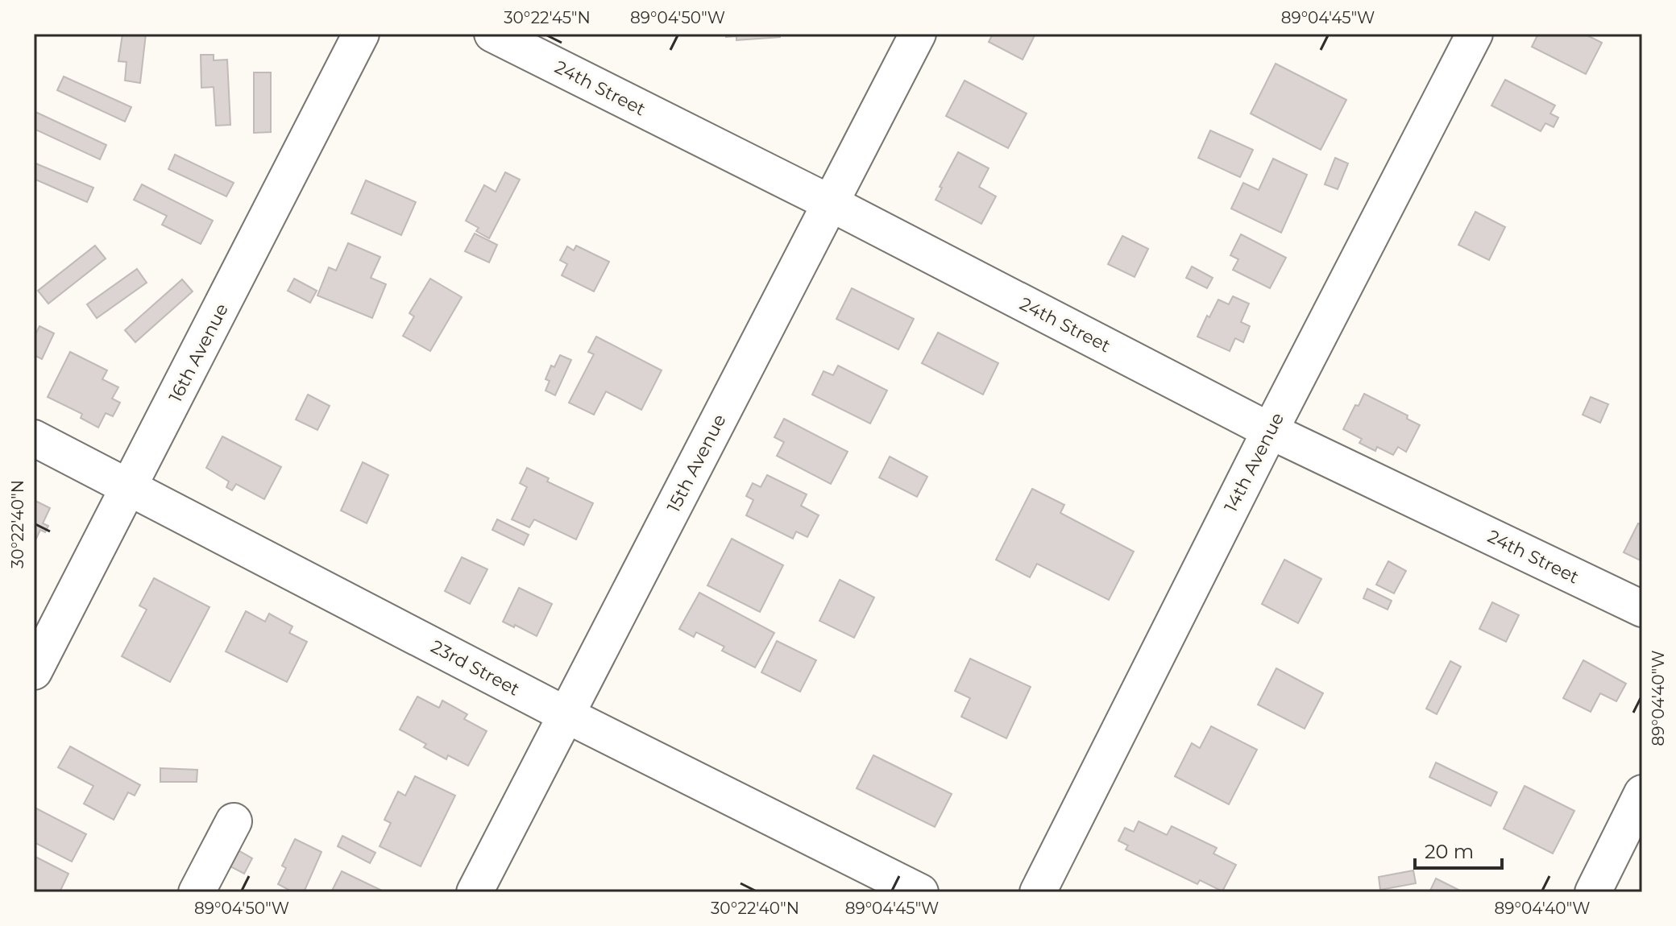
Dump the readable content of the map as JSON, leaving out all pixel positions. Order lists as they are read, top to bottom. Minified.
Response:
{"streets":{"street":["24th Street","16th Avenue","14th Avenue","15th Avenue","23rd Street"]},"crossings":[["24th Street","14th Avenue"],["24th Street","15th Avenue"],["16th Avenue","23rd Street"],["15th Avenue","23rd Street"]],"scale_bar":"20 m","coordinates":["30°22'45\"N","89°04'50\"W","89°04'45\"W","30°22'40\"N","89°04'40\"W"]}
